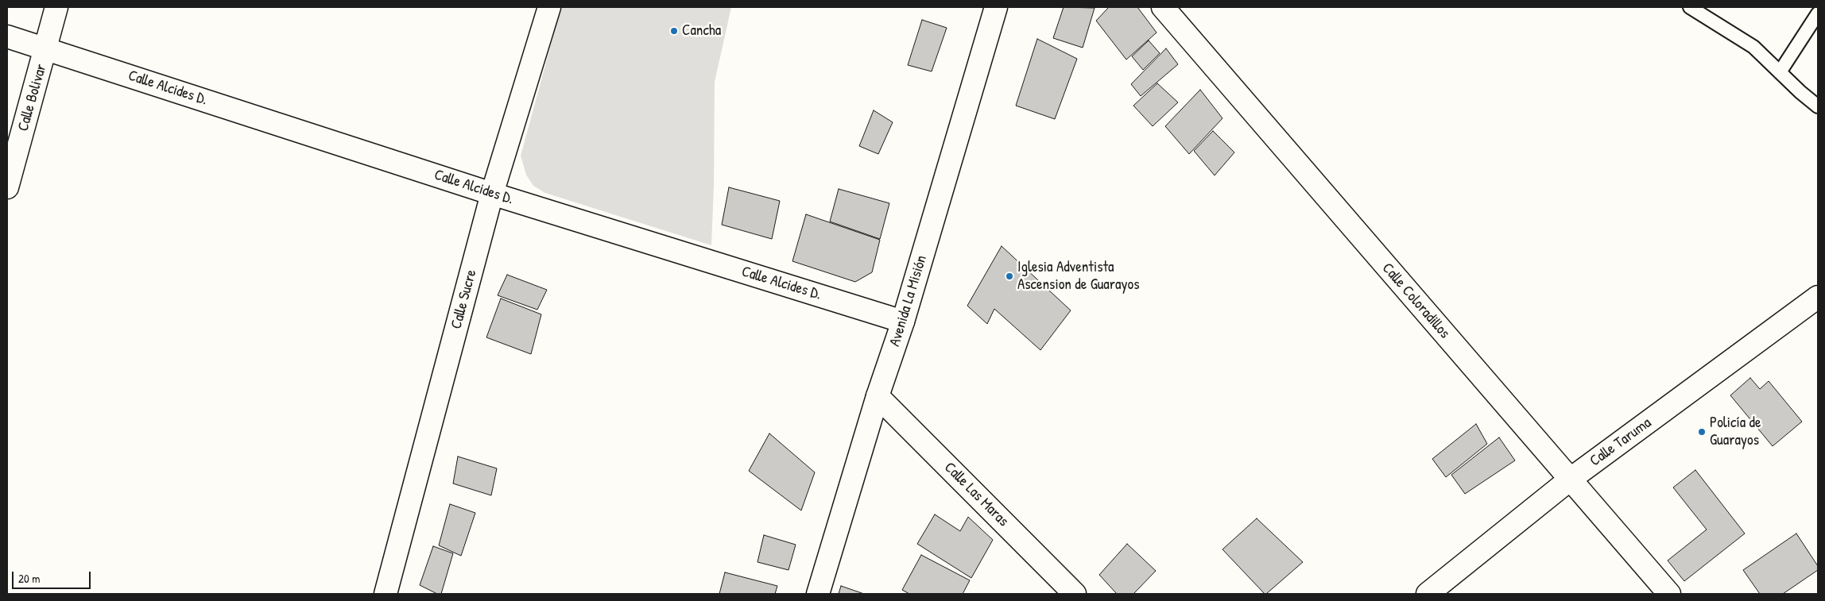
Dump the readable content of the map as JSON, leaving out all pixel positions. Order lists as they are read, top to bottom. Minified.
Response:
{"streets":{"street":["Calle Alcides D.","Calle Bolivar","Calle Sucre","Avenida La Misión","Calle Coloradillos","Calle Taruma","Calle Las Maras"]},"crossings":[["Calle Alcides D.","Calle Bolivar"],["Calle Alcides D.","Calle Sucre"],["Calle Alcides D.","Avenida La Misión"],["Avenida La Misión","Calle Las Maras"],["Calle Coloradillos","Calle Taruma"]],"places":["Cancha","Iglesia Adventista Ascension de Guarayos","Policía de Guarayos"],"scale_bar":"20 m"}
